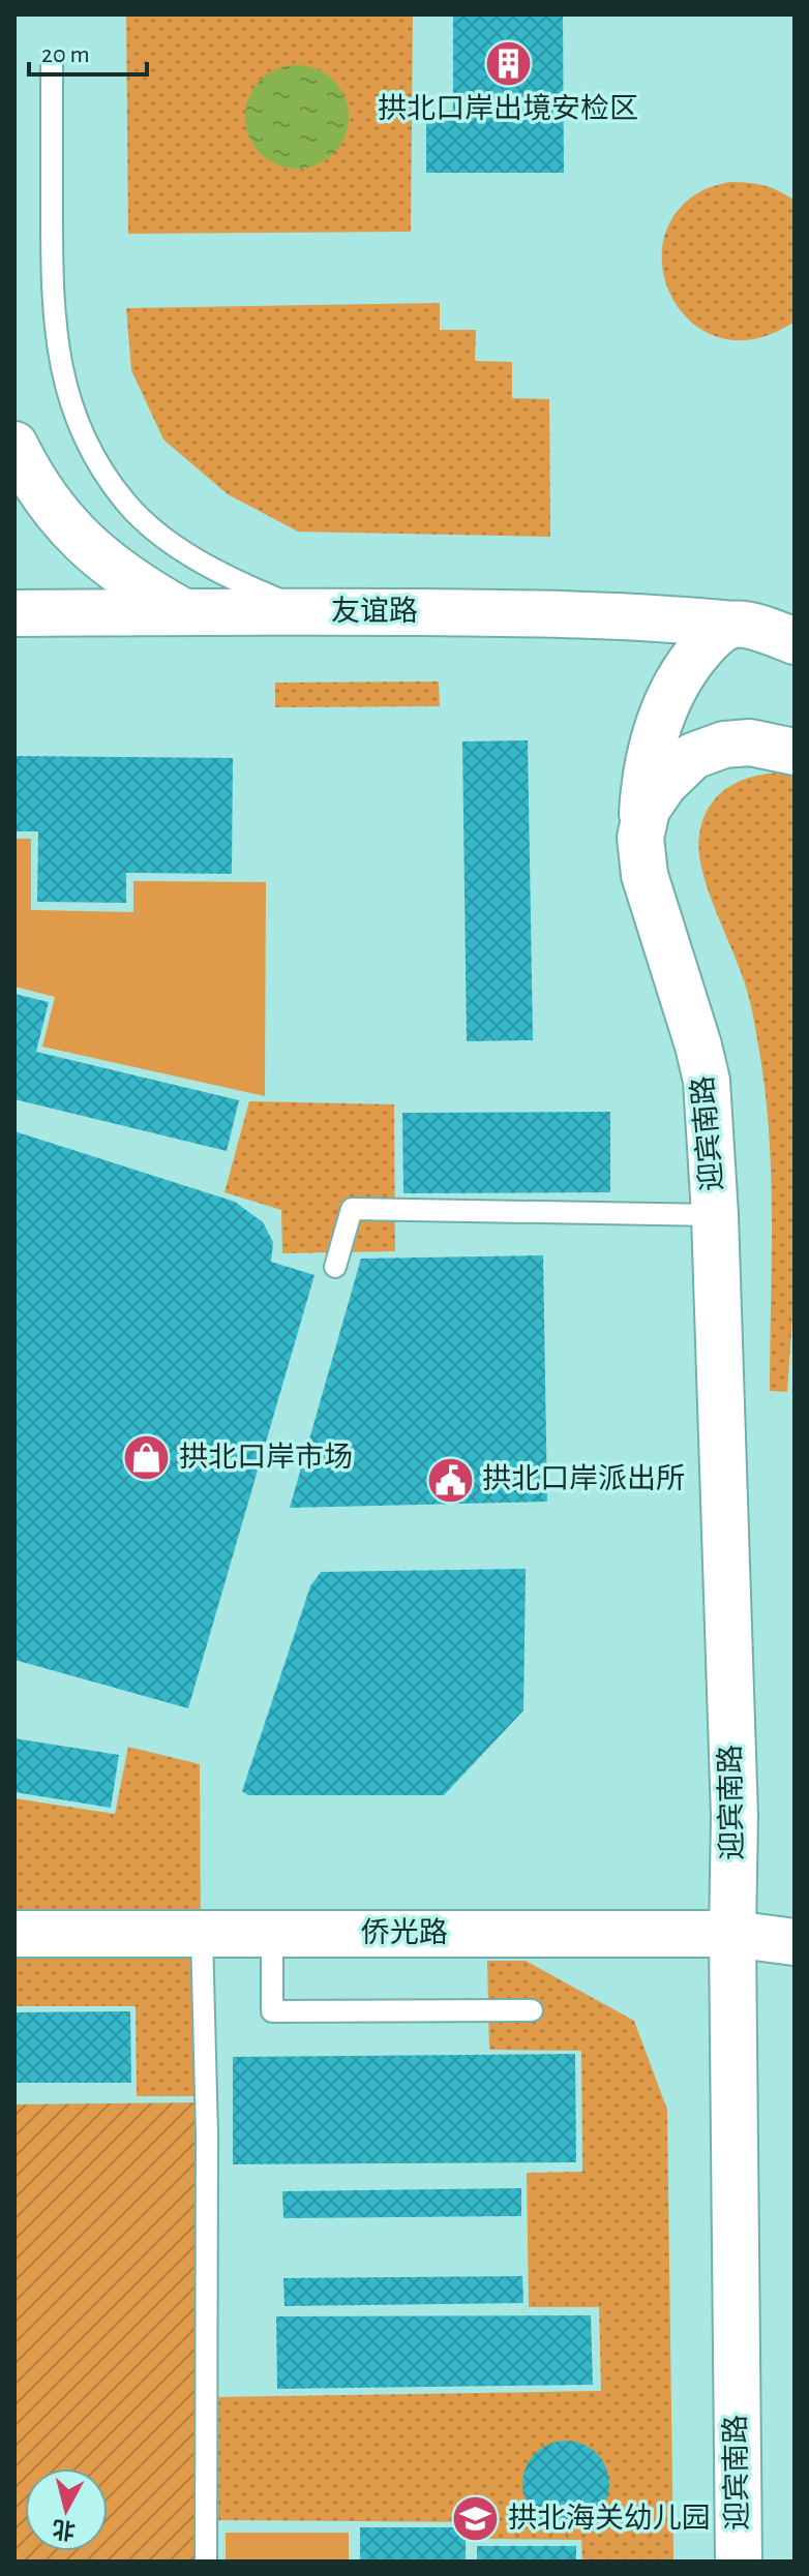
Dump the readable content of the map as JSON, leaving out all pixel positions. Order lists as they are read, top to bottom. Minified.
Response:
{"streets":{"main road":["友谊路","迎宾南路","侨光路"]},"crossings":[["友谊路","迎宾南路"],["迎宾南路","侨光路"]],"places":{"building":["拱北口岸出境安检区"],"shop":["拱北口岸市场"],"public building":["拱北口岸派出所"],"school or university":["拱北海关幼儿园"]},"scale_bar":"20 m","north":"bottom"}
